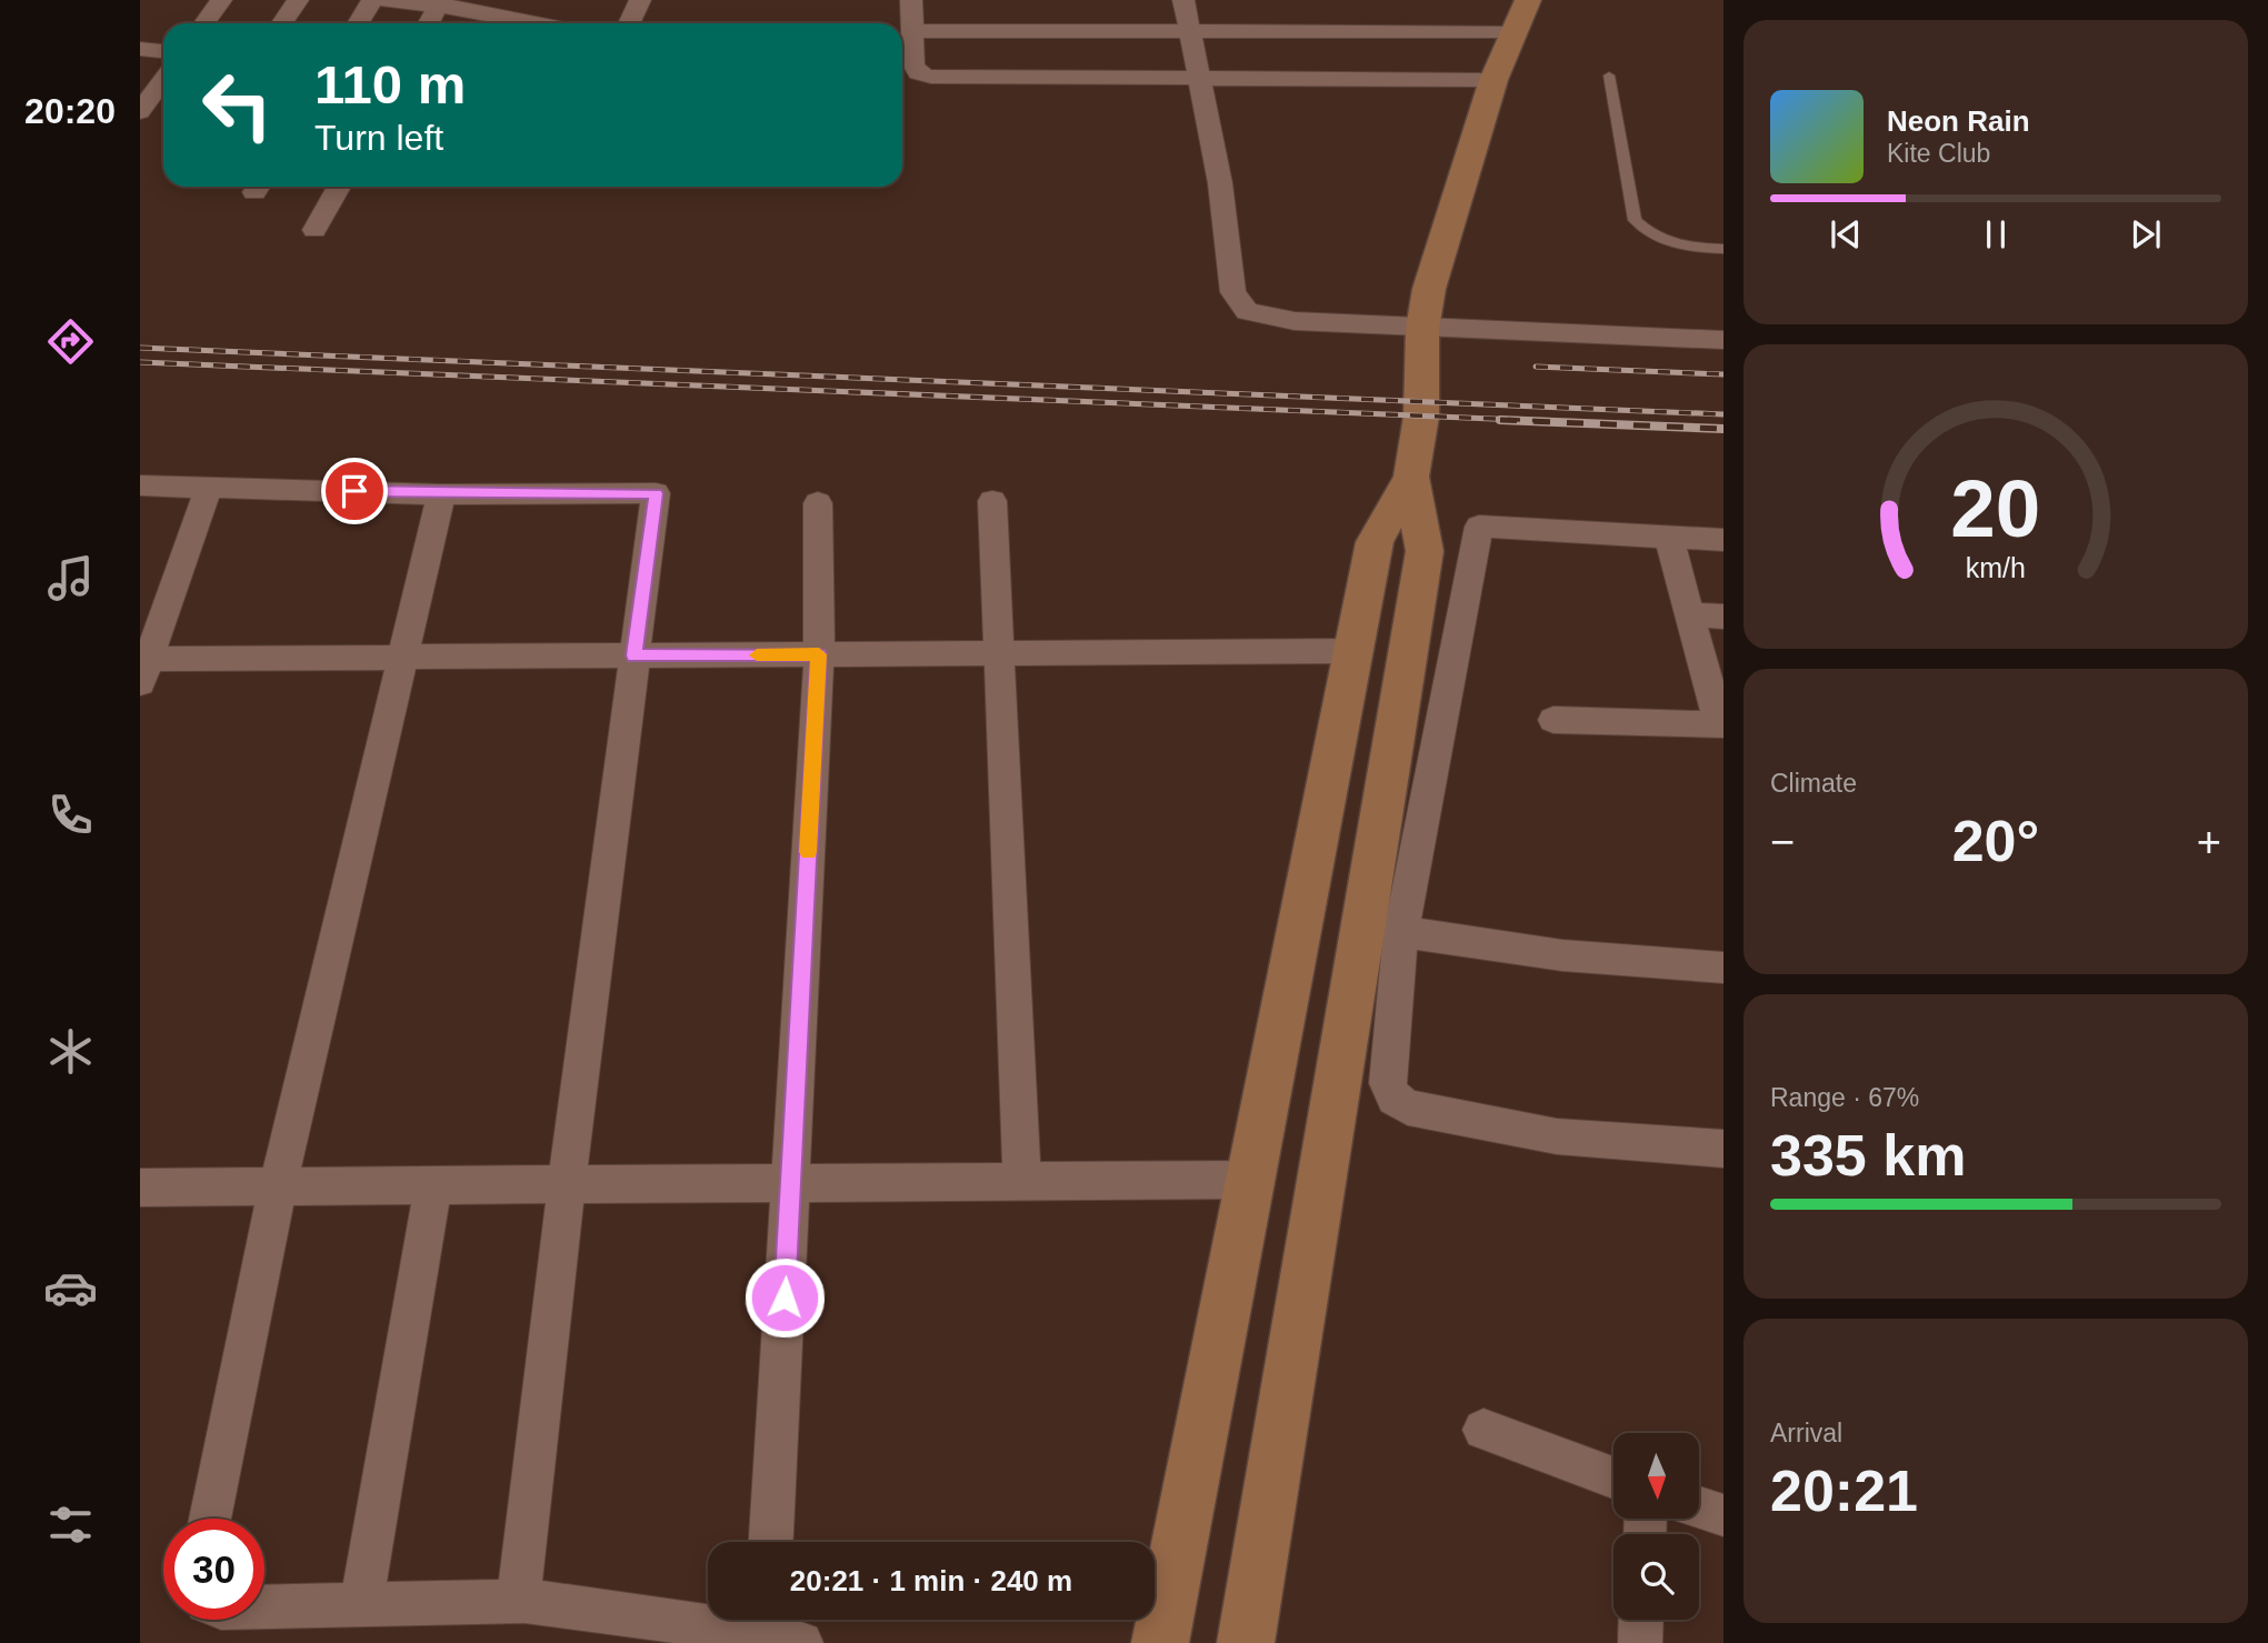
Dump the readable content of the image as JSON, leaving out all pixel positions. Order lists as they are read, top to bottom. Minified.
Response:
{"north":"bottom","page":{"tabs":"20:20","turn":["110 m","Turn left"],"song":["Neon Rain","Kite Club"],"tile":["Climate",["Range · 67%","335 km"],["Arrival","20:21"]],"heat":["−","20°","+"],"limit":"30","trip":"20:21 · 1 min · 240 m","gauge":["20","km/h"]}}
